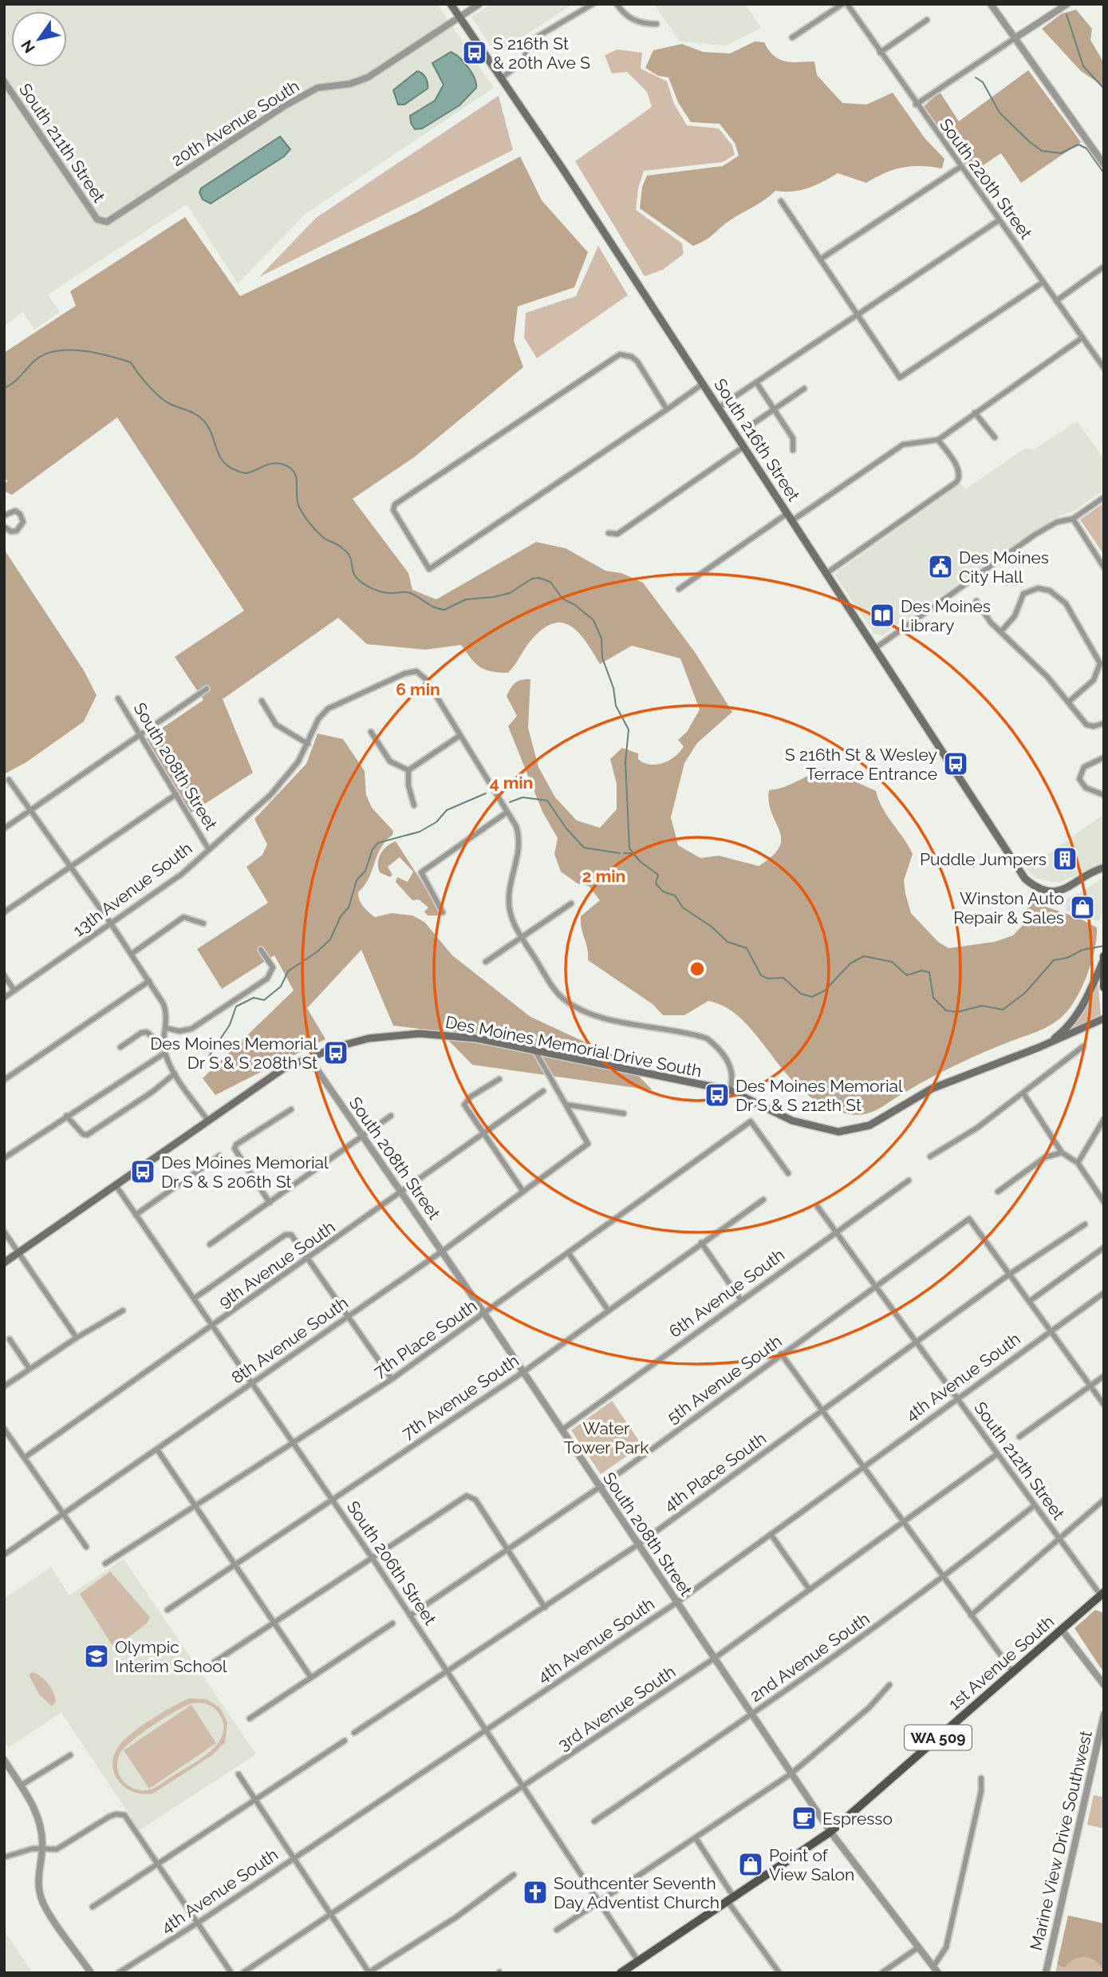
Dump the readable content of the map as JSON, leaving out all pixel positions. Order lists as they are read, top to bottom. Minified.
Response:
{"streets":{"main road":["South 216th Street","Des Moines Memorial Drive South","1st Avenue South","WA 509"],"street":["20th Avenue South","South 211th Street","South 220th Street","South 208th Street","13th Avenue South","9th Avenue South","6th Avenue South","7th Place South","8th Avenue South","4th Avenue South","5th Avenue South","7th Avenue South","South 212th Street","4th Place South","South 206th Street","2nd Avenue South","3rd Avenue South","Marine View Drive Southwest"]},"crossings":[["20th Avenue South","South 211th Street"],["20th Avenue South","South 216th Street"],["South 208th Street","13th Avenue South"],["South 208th Street","Des Moines Memorial Drive South"],["South 208th Street","9th Avenue South"],["South 208th Street","6th Avenue South"],["South 208th Street","7th Place South"],["South 208th Street","8th Avenue South"],["South 208th Street","4th Avenue South"],["South 208th Street","5th Avenue South"],["South 208th Street","7th Avenue South"],["South 208th Street","4th Place South"],["South 208th Street","2nd Avenue South"],["South 208th Street","1st Avenue South"],["South 208th Street","3rd Avenue South"],["Des Moines Memorial Drive South","South 206th Street"],["9th Avenue South","South 206th Street"],["6th Avenue South","South 212th Street"],["7th Place South","South 206th Street"],["8th Avenue South","South 206th Street"],["4th Avenue South","South 212th Street"],["4th Avenue South","South 206th Street"],["5th Avenue South","South 212th Street"],["5th Avenue South","4th Place South"],["5th Avenue South","South 206th Street"],["7th Avenue South","South 206th Street"],["South 212th Street","4th Place South"],["South 212th Street","2nd Avenue South"],["South 212th Street","1st Avenue South"],["South 212th Street","3rd Avenue South"],["4th Place South","South 206th Street"],["South 206th Street","1st Avenue South"],["South 206th Street","3rd Avenue South"]],"parks":["Water Tower Park"],"places":{"bus stop":["S 216th St & 20th Ave S","S 216th St & Wesley Terrace Entrance","Des Moines Memorial Dr S & S 208th St","Des Moines Memorial Dr S & S 212th St","Des Moines Memorial Dr S & S 206th St"],"public building":["Des Moines City Hall"],"library":["Des Moines Library"],"building":["Puddle Jumpers"],"shop":["Winston Auto Repair & Sales","Point of View Salon"],"school or university":["Olympic Interim School"],"cafe":["Espresso"],"church":["Southcenter Seventh Day Adventist Church"]},"north":"bottom left","rings":["6 min","4 min","2 min"]}
